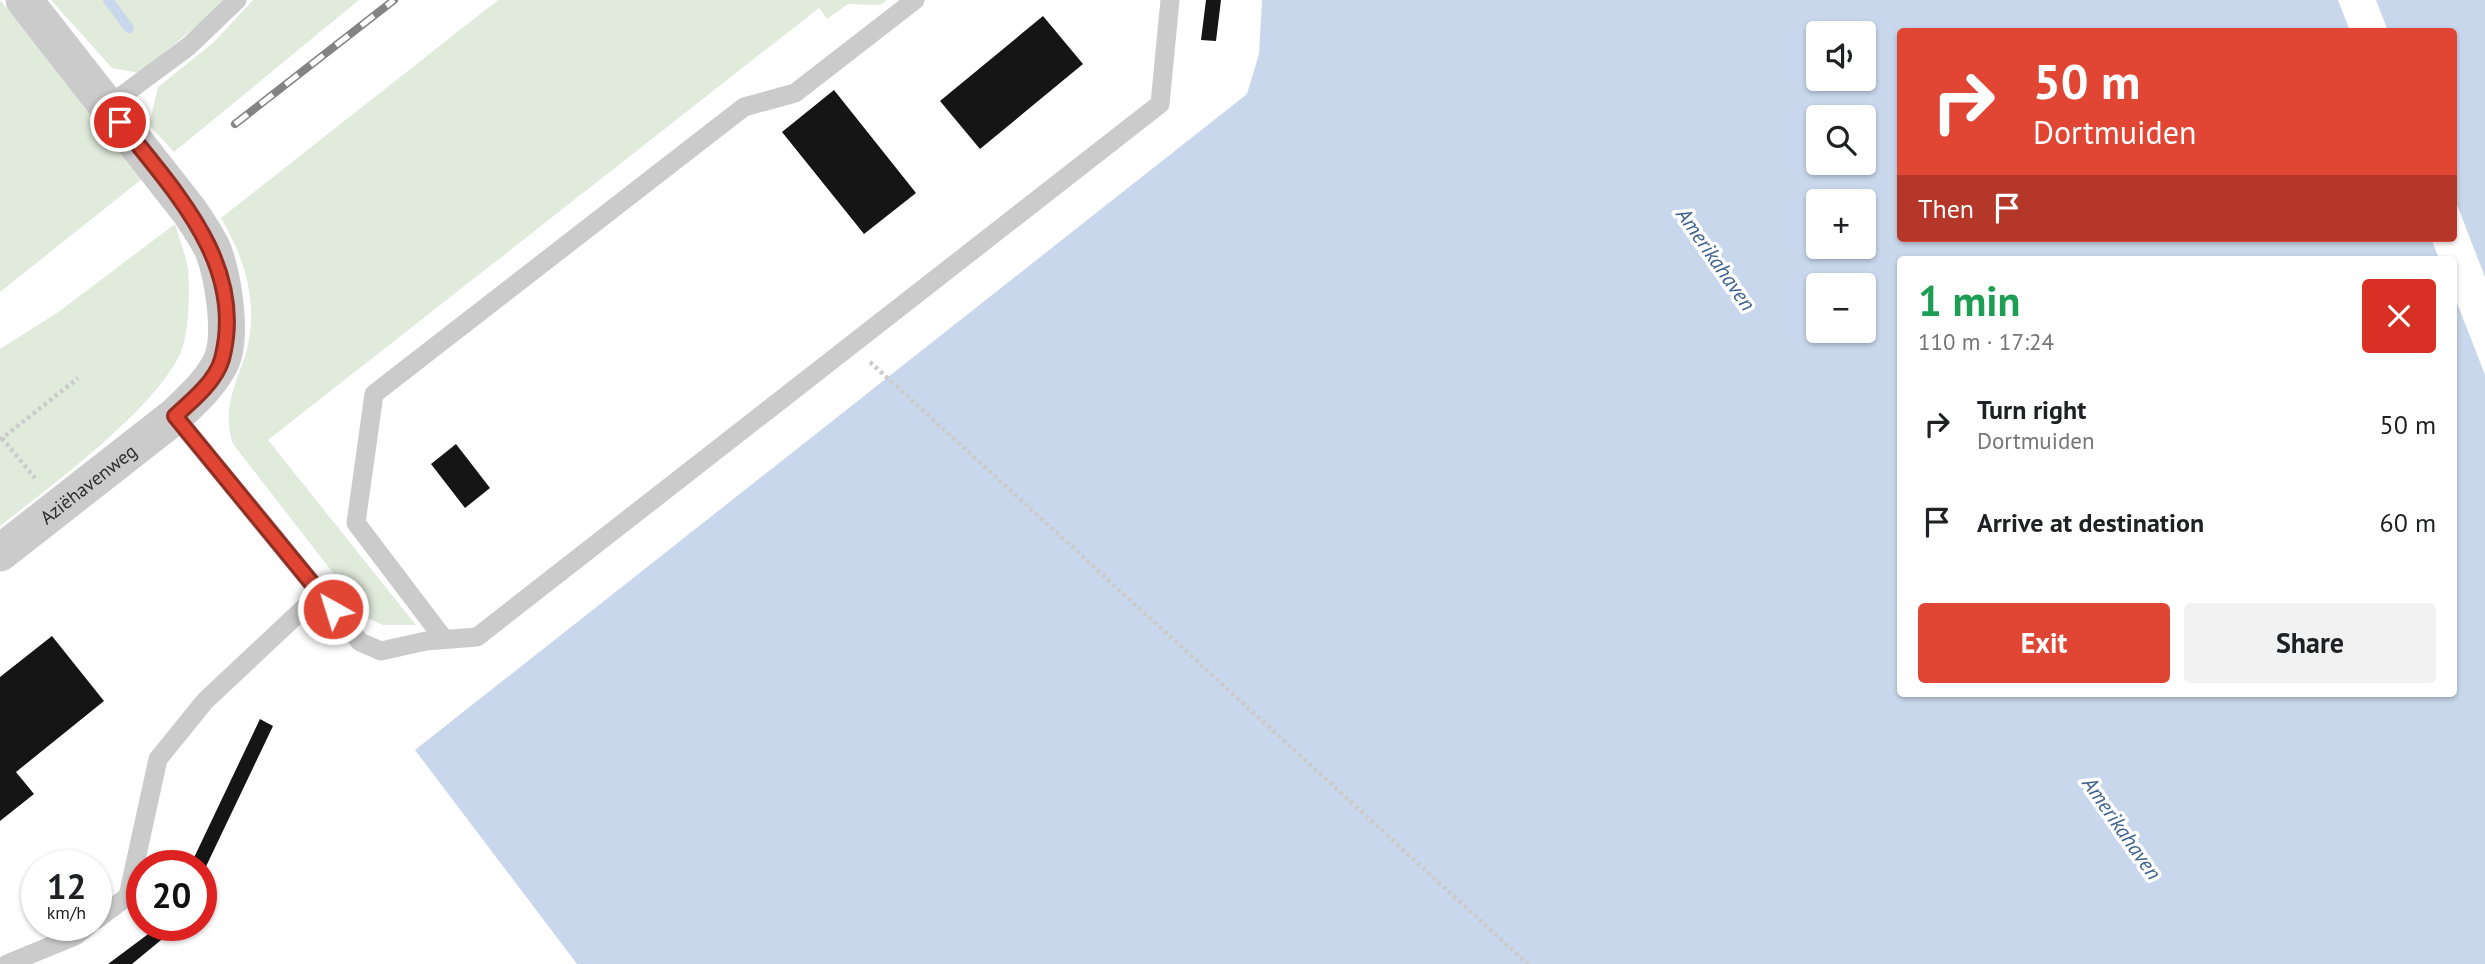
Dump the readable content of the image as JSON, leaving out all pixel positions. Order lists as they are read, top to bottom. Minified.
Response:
{"streets":{"street":["Aziëhavenweg"]},"water":["Amerikahaven"],"page":{"map_buttons":["+","−"],"turn":["50 m","Dortmuiden"],"then":"Then","heading":["1 min","110 m · 17:24"],"list":[{"name":"Turn right","note":"Dortmuiden","value":"50 m"},{"name":"Arrive at destination","value":"60 m"}],"buttons":["Exit","Share"],"speed":"12 km/h","limit":"20"}}
